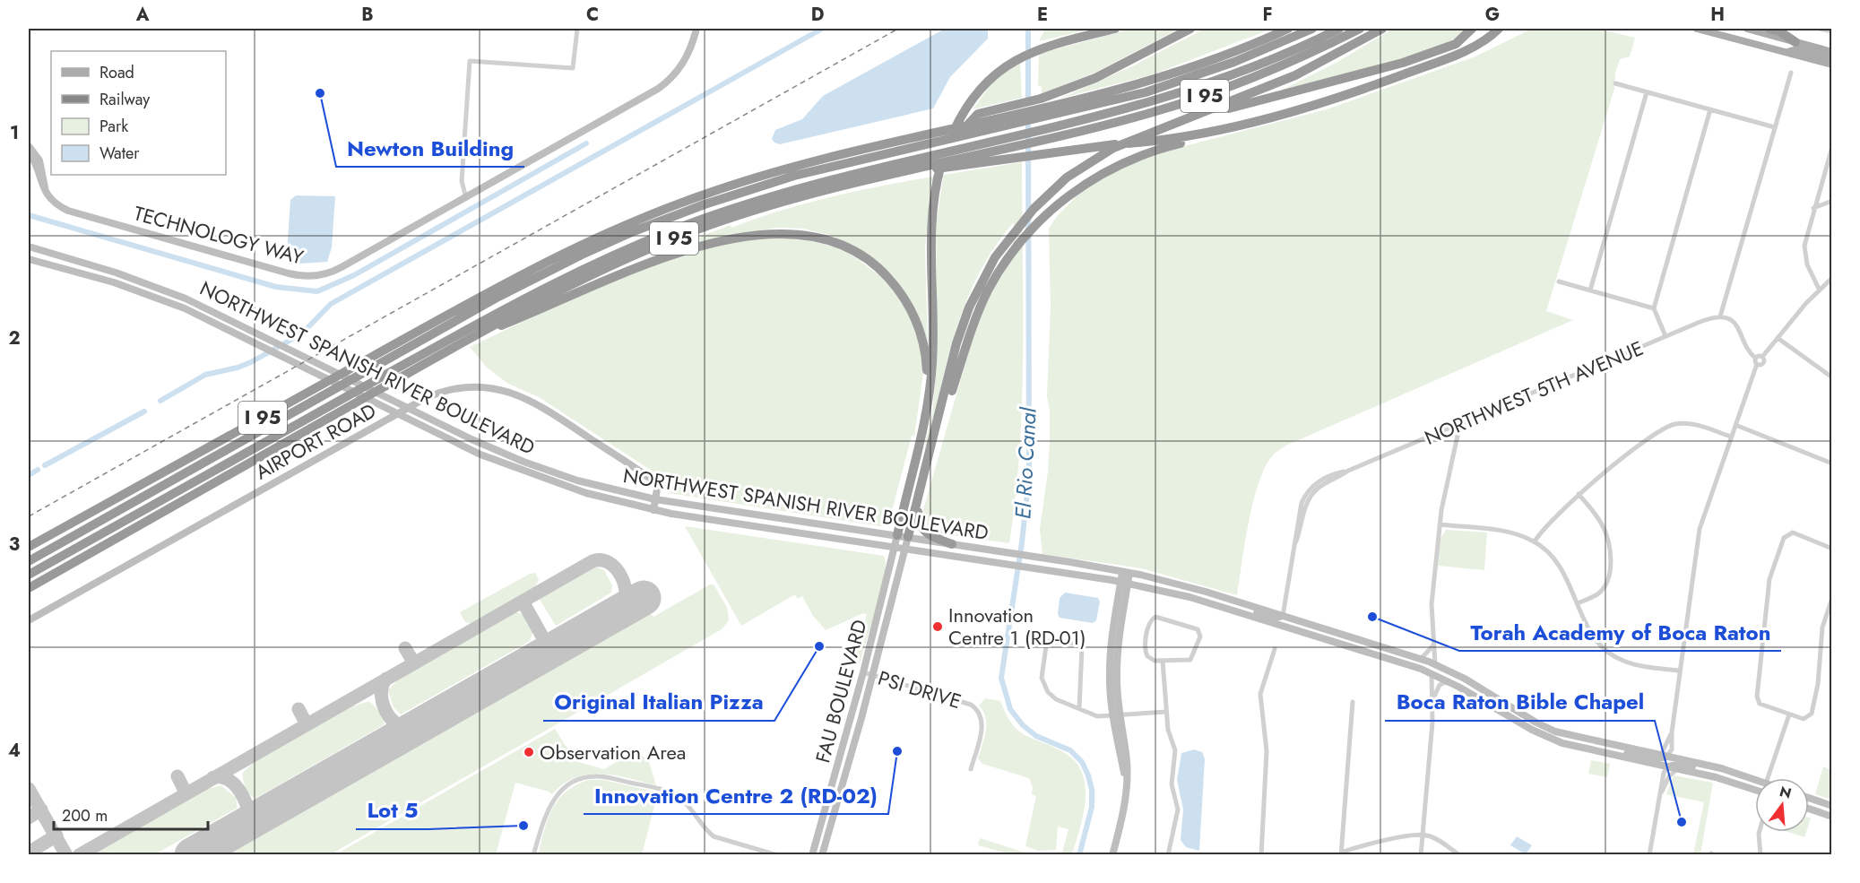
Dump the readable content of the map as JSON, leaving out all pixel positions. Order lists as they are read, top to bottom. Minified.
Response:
{"streets":{"highway":["I 95"],"main road":["TECHNOLOGY WAY","NORTHWEST SPANISH RIVER BOULEVARD","AIRPORT ROAD","FAU BOULEVARD"],"street":["NORTHWEST 5TH AVENUE","PSI DRIVE"]},"crossings":[["NORTHWEST SPANISH RIVER BOULEVARD","NORTHWEST 5TH AVENUE"],["NORTHWEST SPANISH RIVER BOULEVARD","AIRPORT ROAD"],["NORTHWEST SPANISH RIVER BOULEVARD","FAU BOULEVARD"],["PSI DRIVE","FAU BOULEVARD"]],"water":["El Rio Canal"],"places":["Newton Building","Torah Academy of Boca Raton","Innovation Centre 1 (RD-01)","Original Italian Pizza","Innovation Centre 2 (RD-02)","Observation Area","Boca Raton Bible Chapel","Lot 5"],"legend":["Road","Railway","Park","Water"],"scale_bar":"200 m","north":"top","grid":{"columns":["A","B","C","D","E","F","G","H"],"rows":["1","2","3","4"]}}
